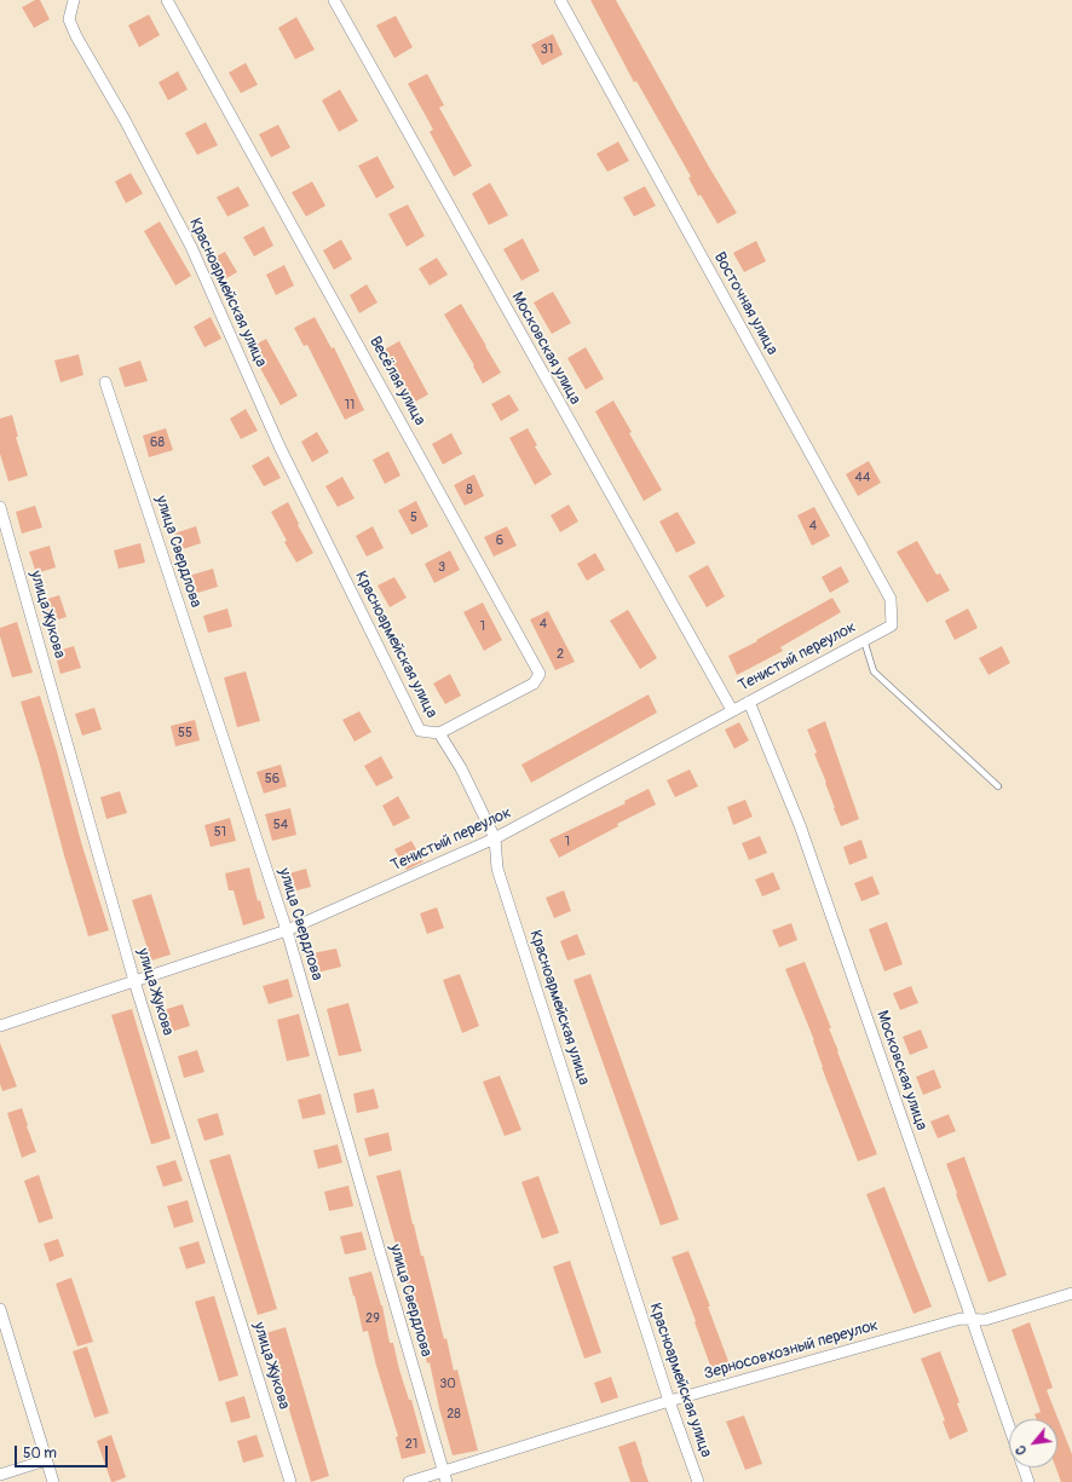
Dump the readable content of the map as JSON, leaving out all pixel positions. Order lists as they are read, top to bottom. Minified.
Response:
{"streets":{"street":["Красноармейская улица","Восточная улица","Московская улица","Весёлая улица","улица Свердлова","улица Жукова","Тенистый переулок","Зерносовхозный переулок"]},"crossings":[["Красноармейская улица","Весёлая улица"],["Красноармейская улица","Тенистый переулок"],["Красноармейская улица","Зерносовхозный переулок"],["Восточная улица","Тенистый переулок"],["Московская улица","Тенистый переулок"],["Московская улица","Зерносовхозный переулок"],["улица Свердлова","Тенистый переулок"],["улица Свердлова","Зерносовхозный переулок"],["улица Жукова","Тенистый переулок"]],"house_numbers":["31","11","68","44","8","5","4","6","3","4","1","2","55","56","54","51","1","29","30","28","21"],"scale_bar":"50 m","north":"bottom left"}
